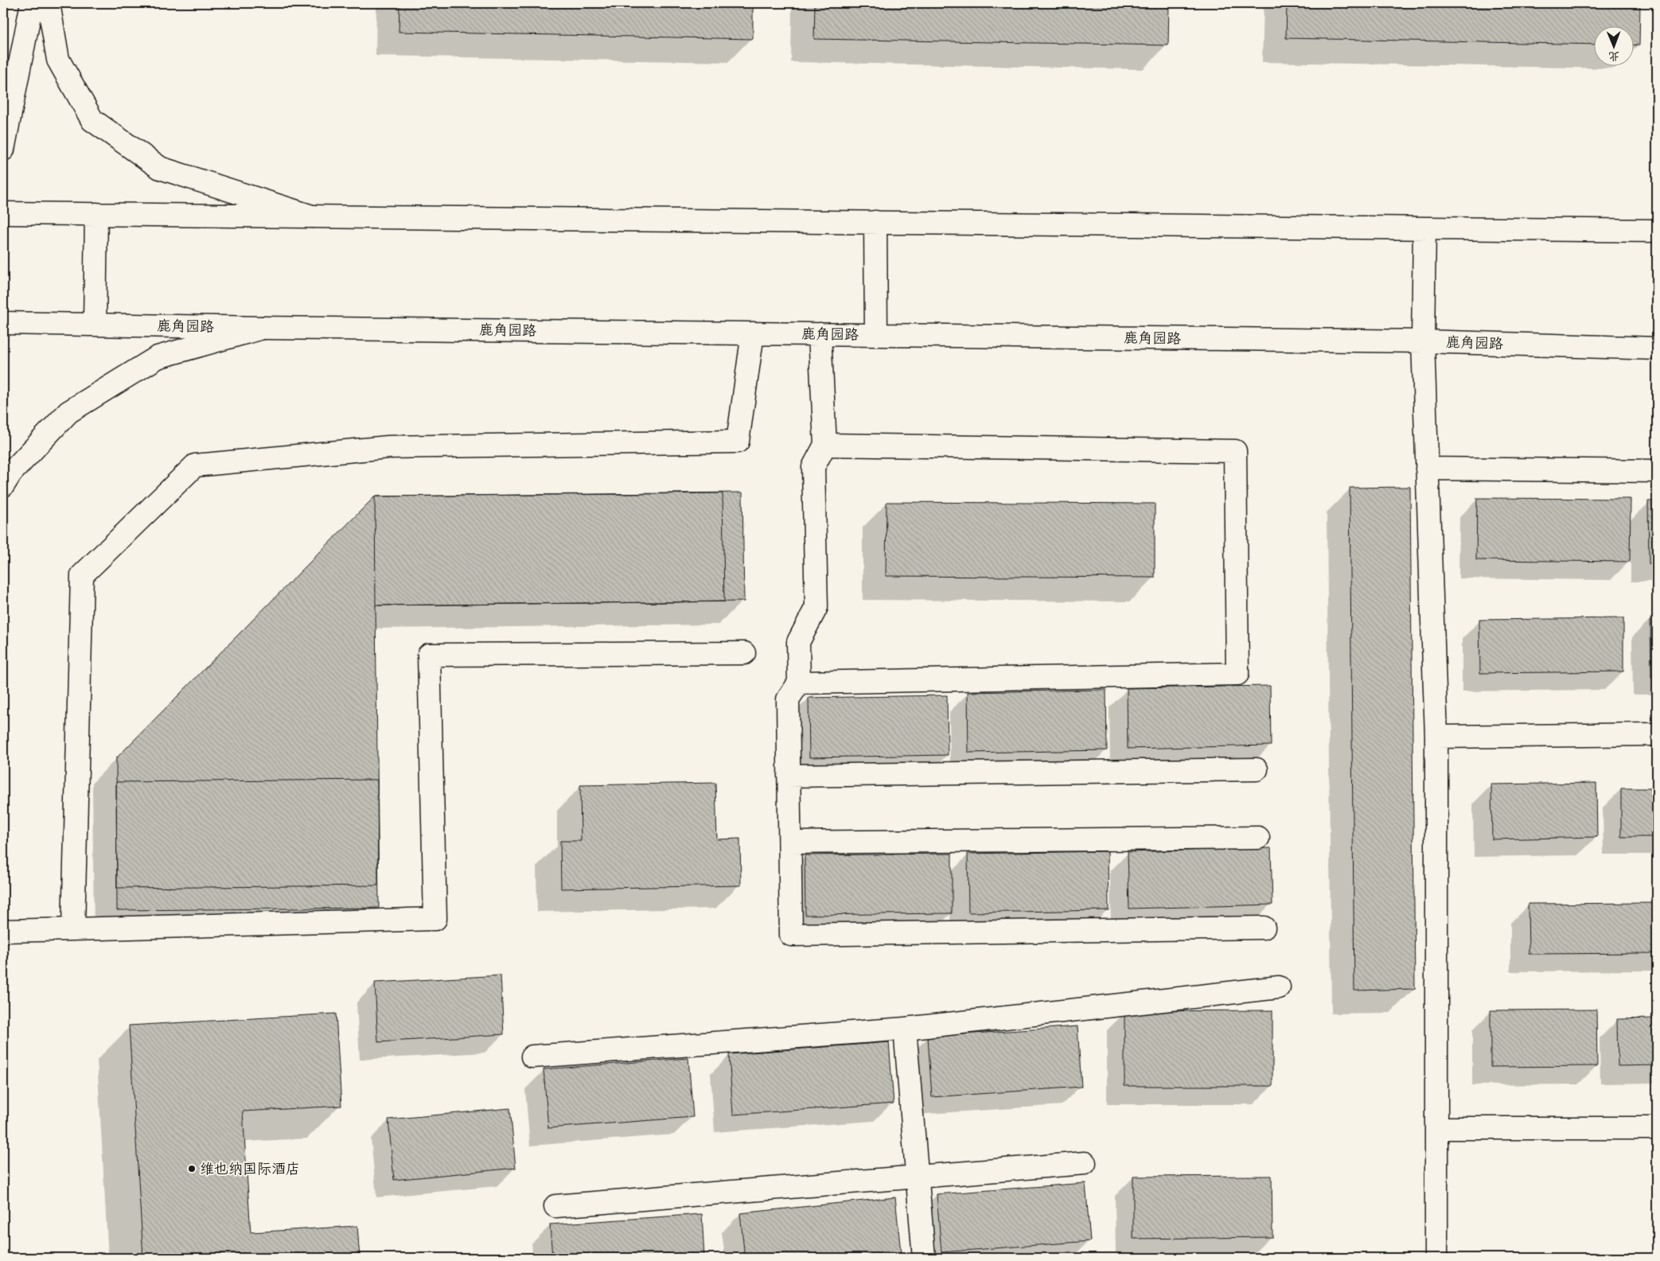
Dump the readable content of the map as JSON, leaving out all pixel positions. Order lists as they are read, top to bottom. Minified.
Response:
{"streets":{"street":["鹿角园路"]},"places":["维也纳国际酒店"],"north":"bottom"}
